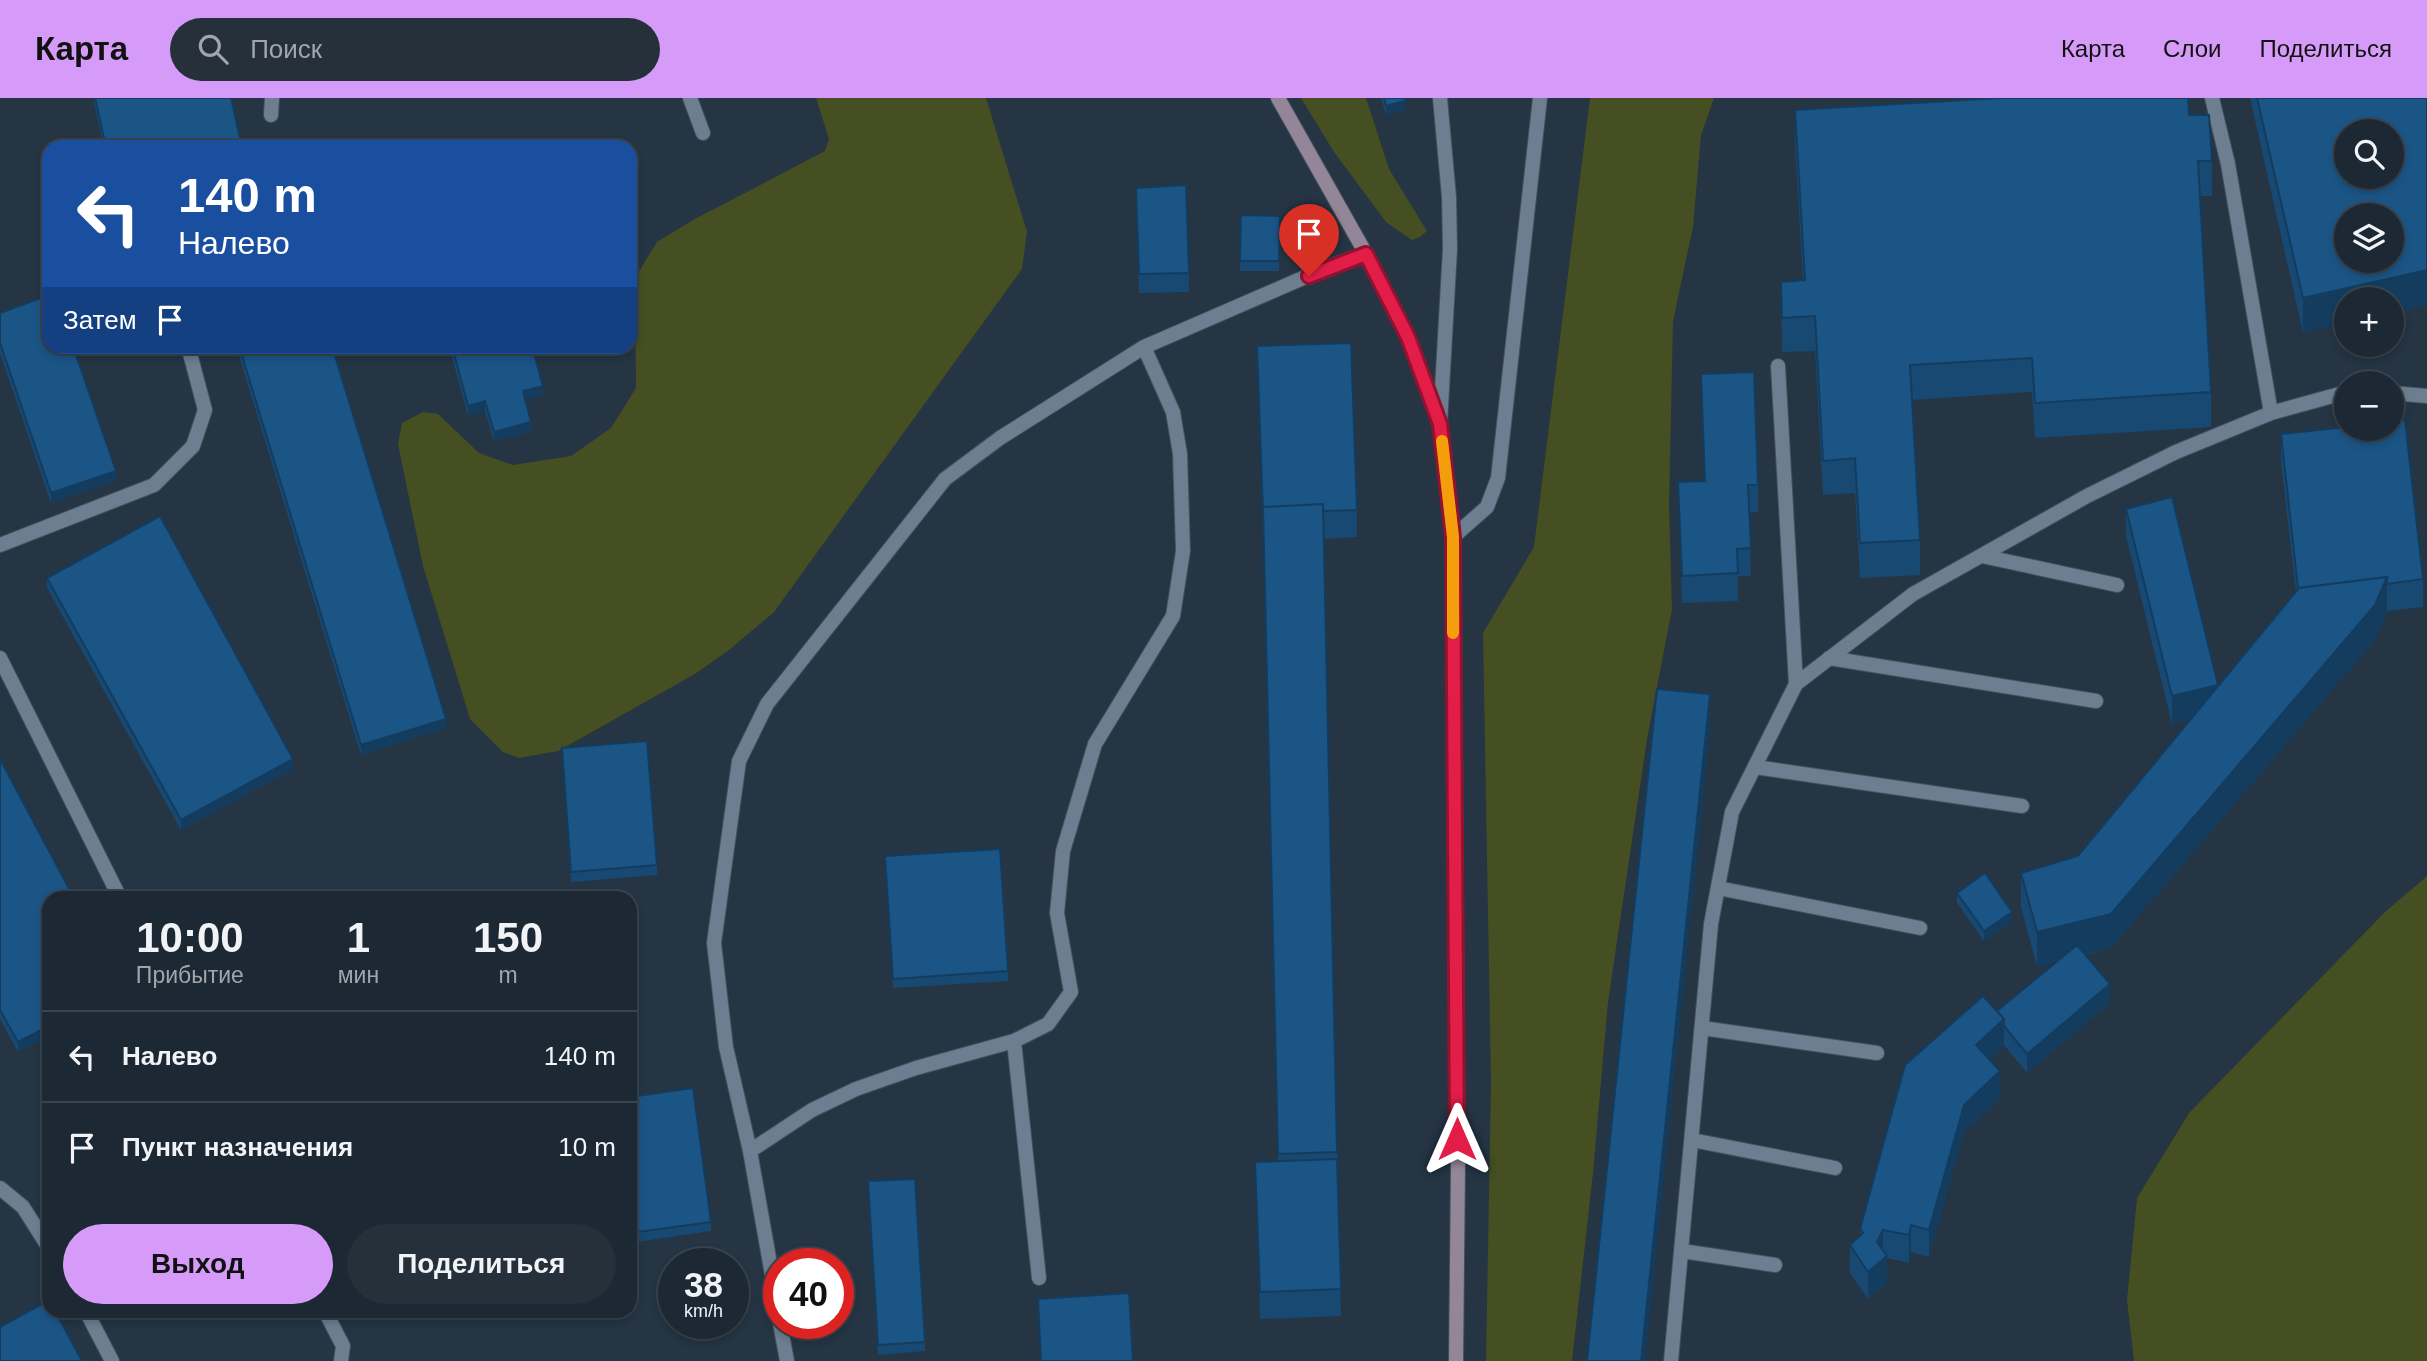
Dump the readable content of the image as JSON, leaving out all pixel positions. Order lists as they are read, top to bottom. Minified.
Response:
{"page":{"header":"Карта","search":"Поиск","nav":["Карта","Слои","Поделиться"],"map_buttons":["+","−"],"turn":["140 m","Налево"],"then":"Затем","eta":["10:00","Прибытие","1","мин","150","m"],"list":[{"name":"Налево","value":"140 m"},{"name":"Пункт назначения","value":"10 m"}],"buttons":["Выход","Поделиться"],"speed":"38 km/h","limit":"40"}}
